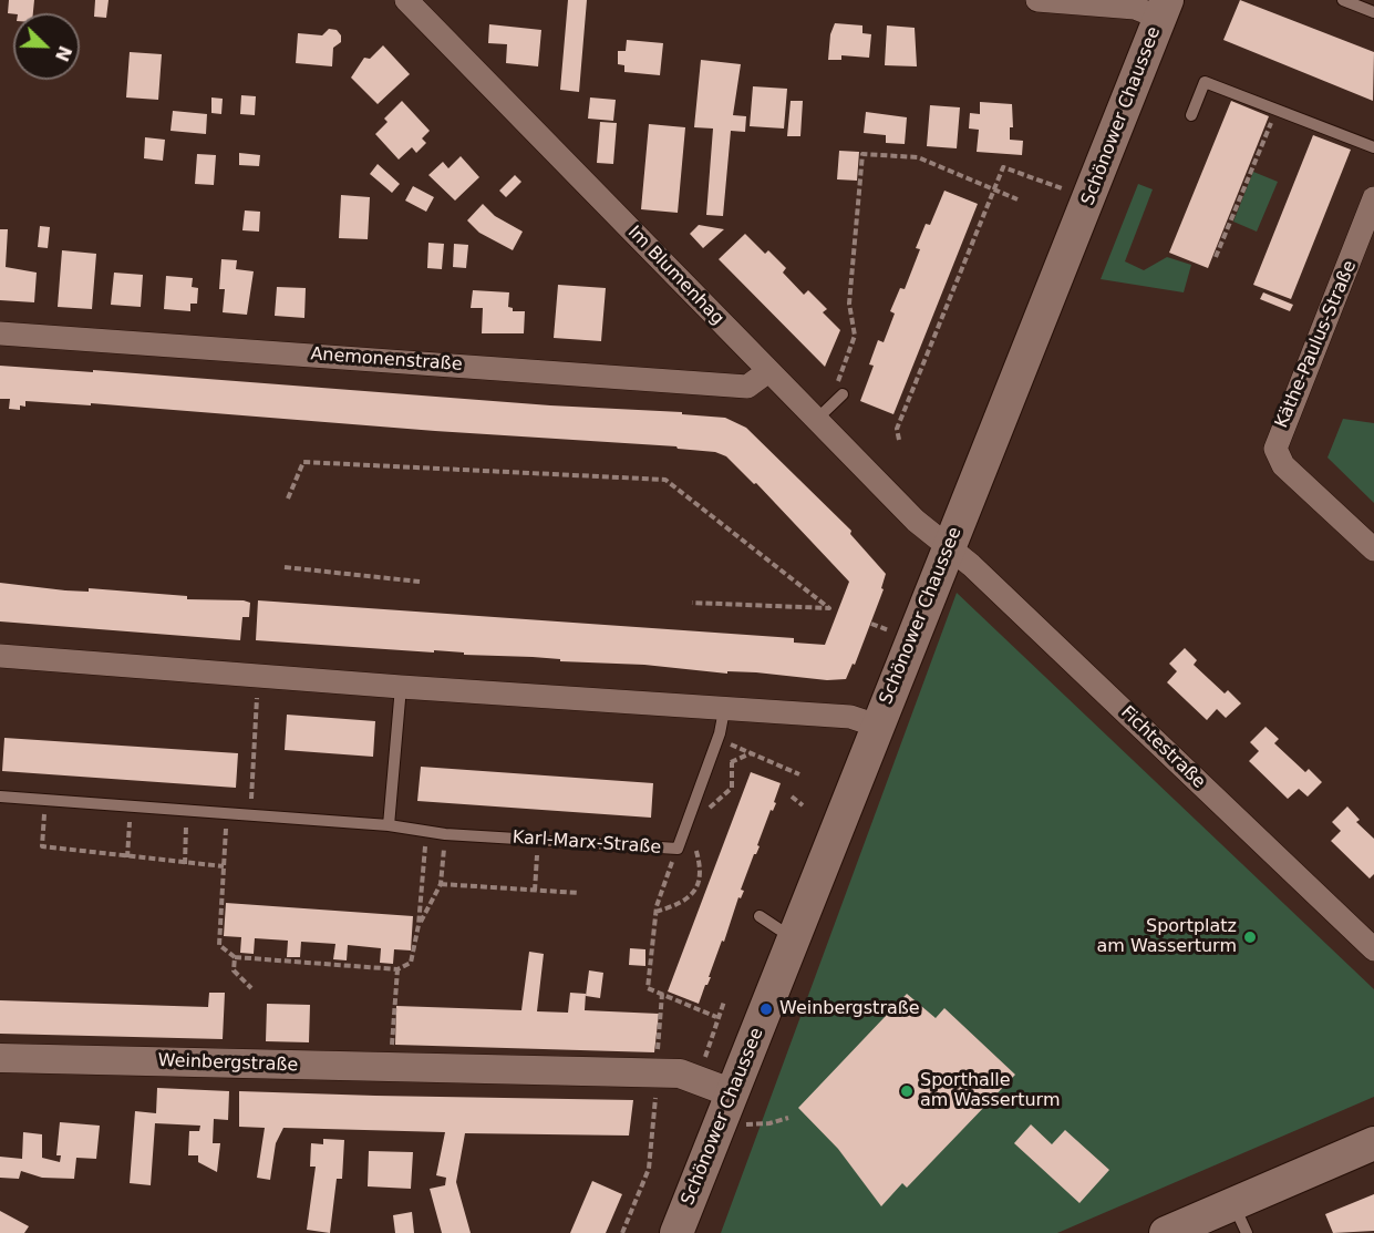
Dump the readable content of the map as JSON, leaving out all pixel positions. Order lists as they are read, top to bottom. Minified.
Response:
{"streets":{"main road":["Schönower Chaussee"],"street":["Im Blumenhag","Käthe-Paulus-Straße","Anemonenstraße","Fichtestraße","Weinbergstraße"],"lane":["Karl-Marx-Straße"]},"crossings":[["Schönower Chaussee","Im Blumenhag"],["Schönower Chaussee","Fichtestraße"],["Schönower Chaussee","Weinbergstraße"],["Im Blumenhag","Anemonenstraße"],["Im Blumenhag","Fichtestraße"]],"places":["Sportplatz am Wasserturm","Weinbergstraße","Sporthalle am Wasserturm"],"north":"bottom right"}
